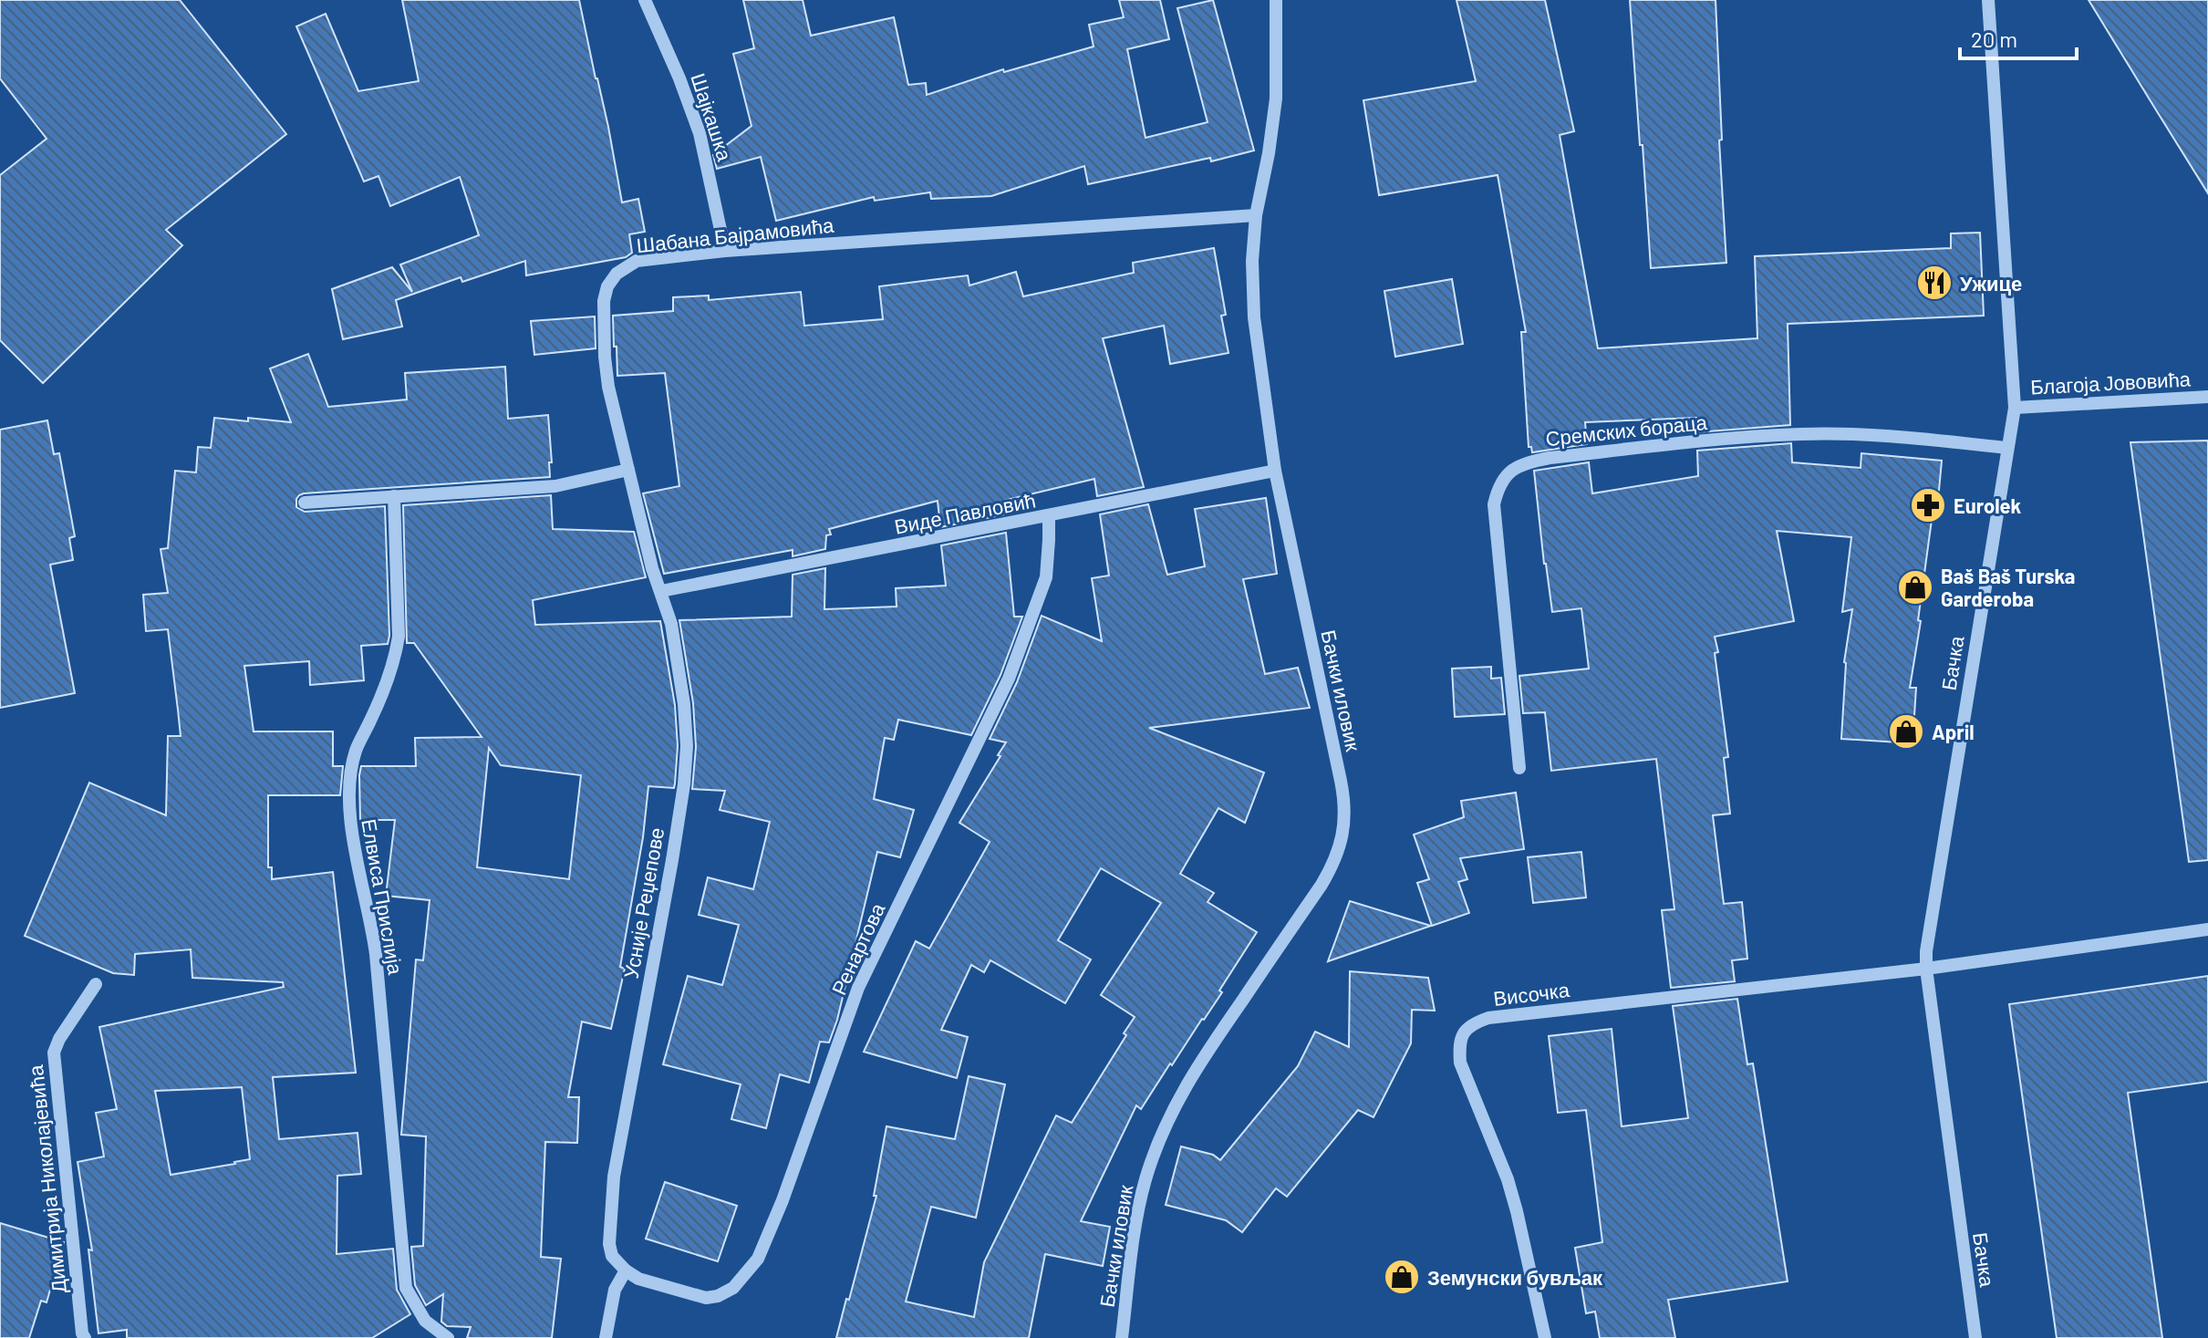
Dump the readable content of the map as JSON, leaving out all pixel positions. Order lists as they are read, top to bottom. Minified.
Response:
{"streets":{"street":["Шајкашка","Шабана Бајрамовића","Благоја Јововића","Сремских бораца","Виде Павловић","Бачка","Бачки иловик","Елвиса Прислија","Усније Реџепове","Ренартова","Височка","Димитрија Николајевића"]},"crossings":[["Шајкашка","Шабана Бајрамовића"],["Шабана Бајрамовића","Бачки иловик"],["Шабана Бајрамовића","Усније Реџепове"],["Благоја Јововића","Бачка"],["Сремских бораца","Бачка"],["Виде Павловић","Бачки иловик"],["Виде Павловић","Усније Реџепове"],["Виде Павловић","Ренартова"],["Бачка","Височка"],["Усније Реџепове","Ренартова"]],"places":{"restaurant":["Ужице"],"pharmacy":["Eurolek"],"shop":["Baš Baš Turska Garderoba","April","Земунски бувљак"]},"scale_bar":"20 m"}
